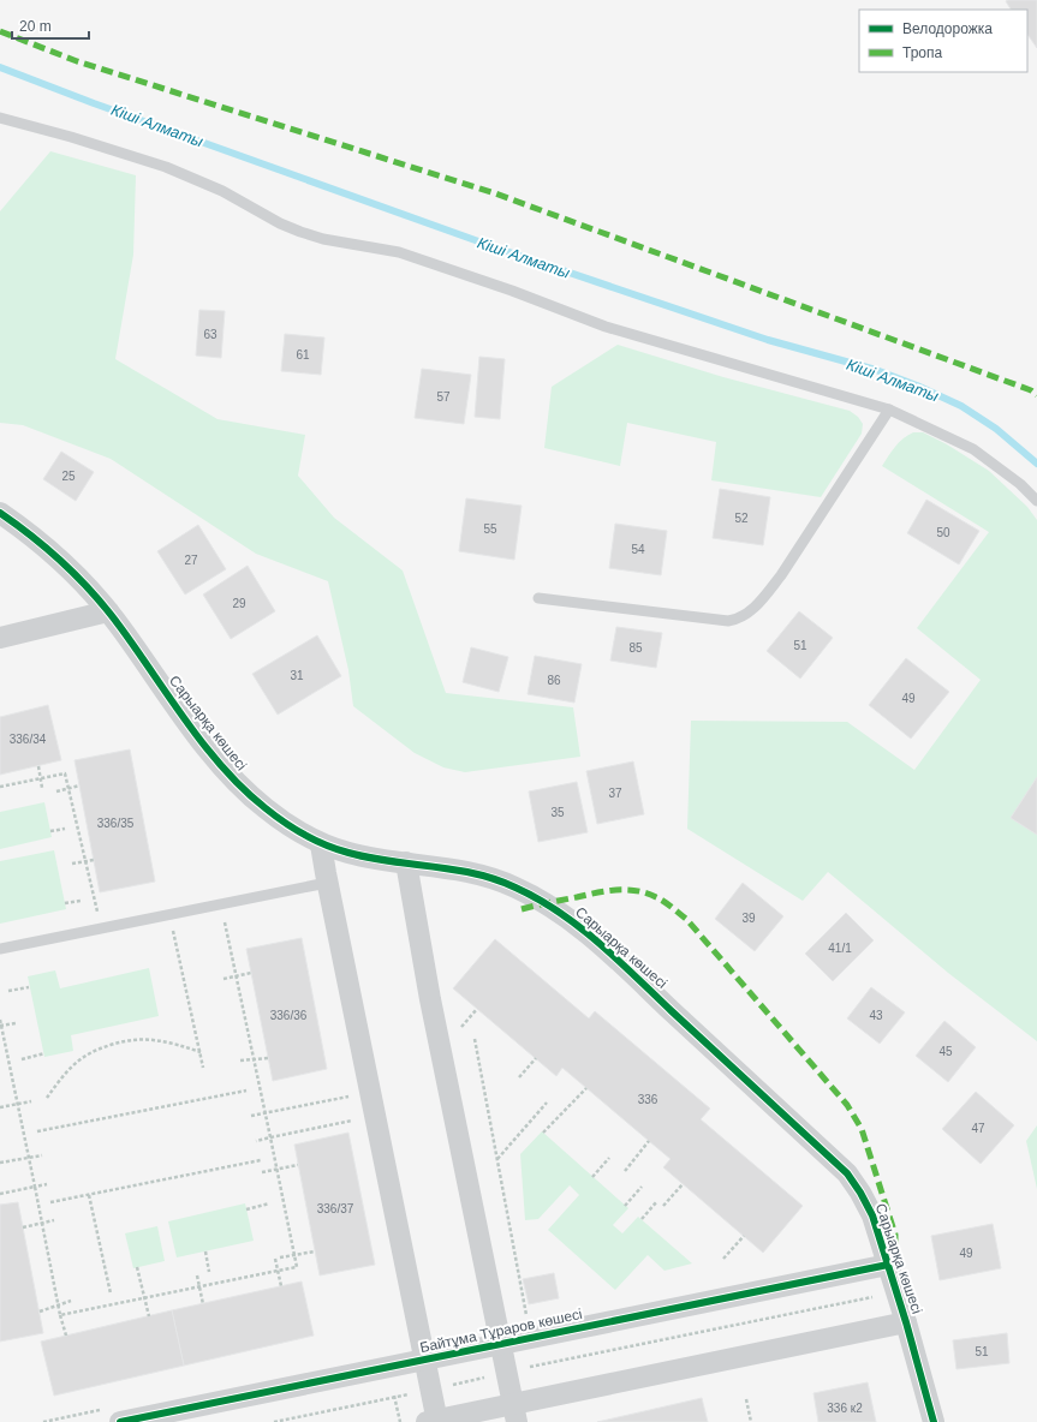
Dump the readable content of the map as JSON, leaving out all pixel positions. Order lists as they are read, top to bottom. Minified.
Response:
{"streets":{"street":["Сарыарқа көшесі","Байтұма Тұраров көшесі"]},"crossings":[["Сарыарқа көшесі","Байтұма Тұраров көшесі"]],"water":["Кіші Алматы"],"house_numbers":["63","61","57","25","52","55","50","54","27","29","51","85","31","86","49","336/34","37","35","336/35","39","41/1","336/36","43","45","336","47","336/37","49","51","336 к2"],"legend":["Велодорожка","Тропа"],"scale_bar":"20 m"}
